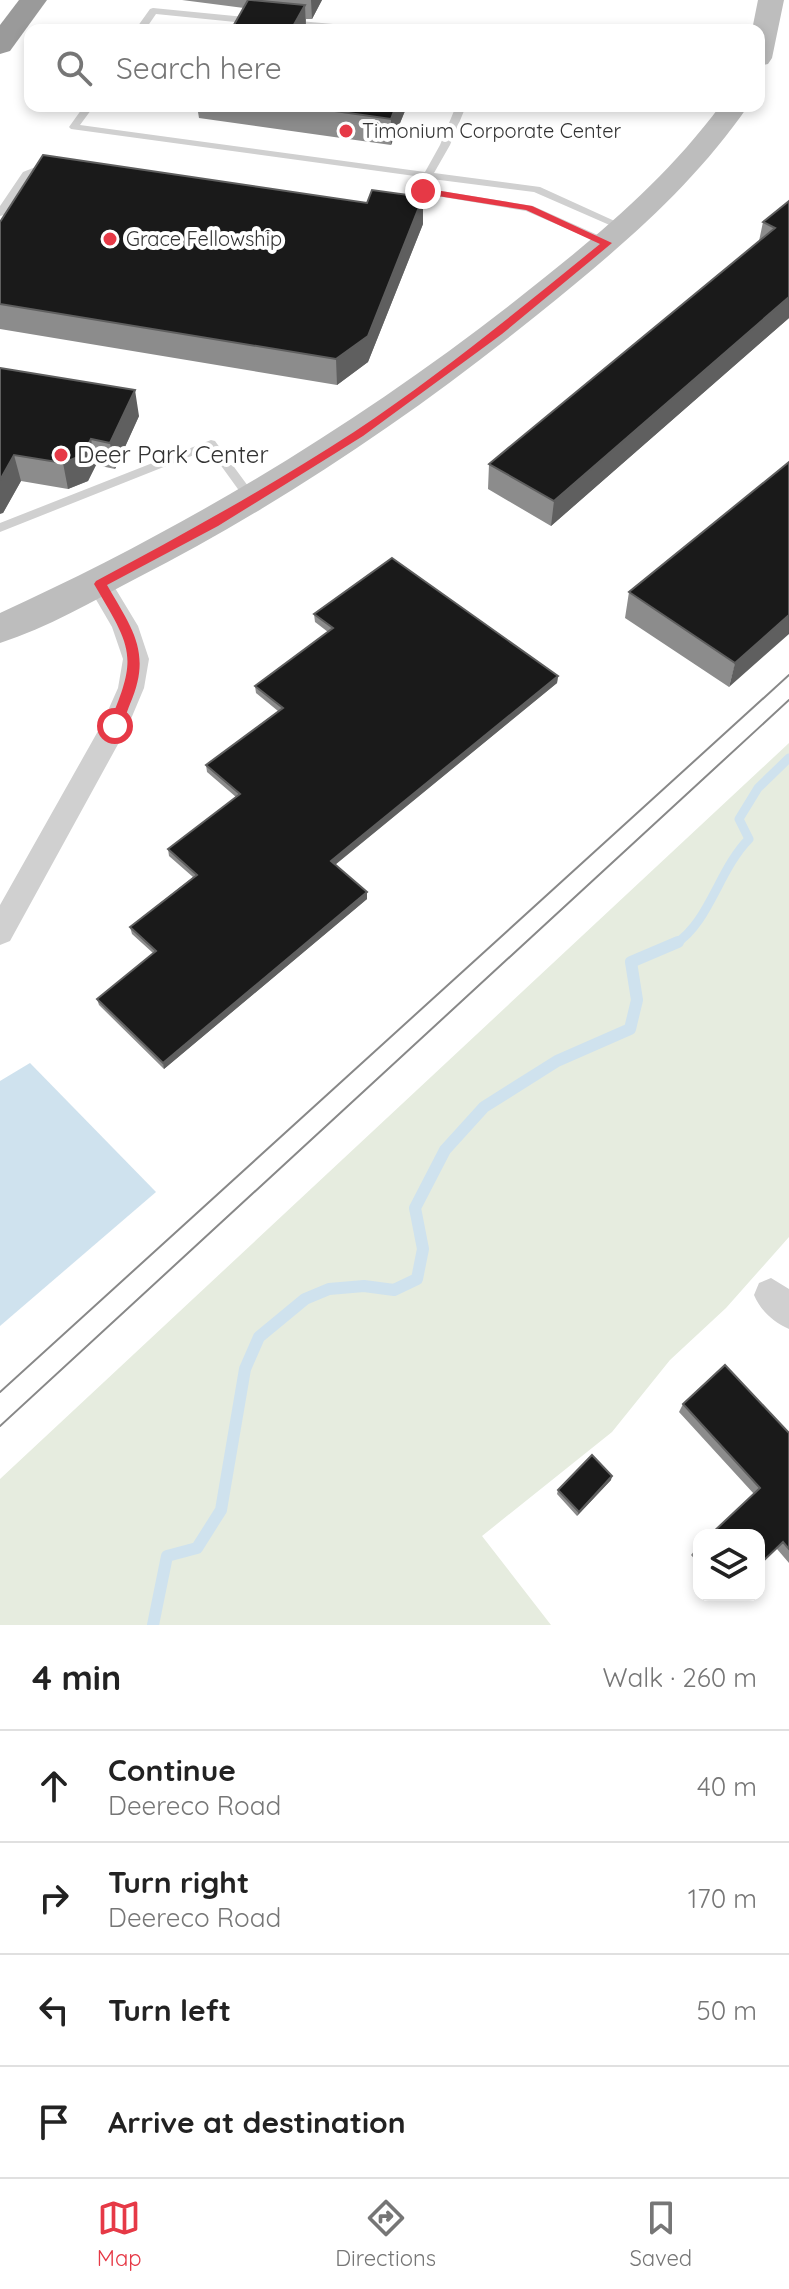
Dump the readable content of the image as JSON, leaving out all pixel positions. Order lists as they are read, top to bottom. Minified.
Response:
{"places":["Timonium Corporate Center","Grace Fellowship","Deer Park Center"],"page":{"search":"Search here","heading":["4 min","Walk · 260 m"],"list":[["Continue","Deereco Road","40 m"],["Turn right","Deereco Road","170 m"],["Turn left","50 m"],"Arrive at destination"],"nav":["Map","Directions","Saved"]}}
